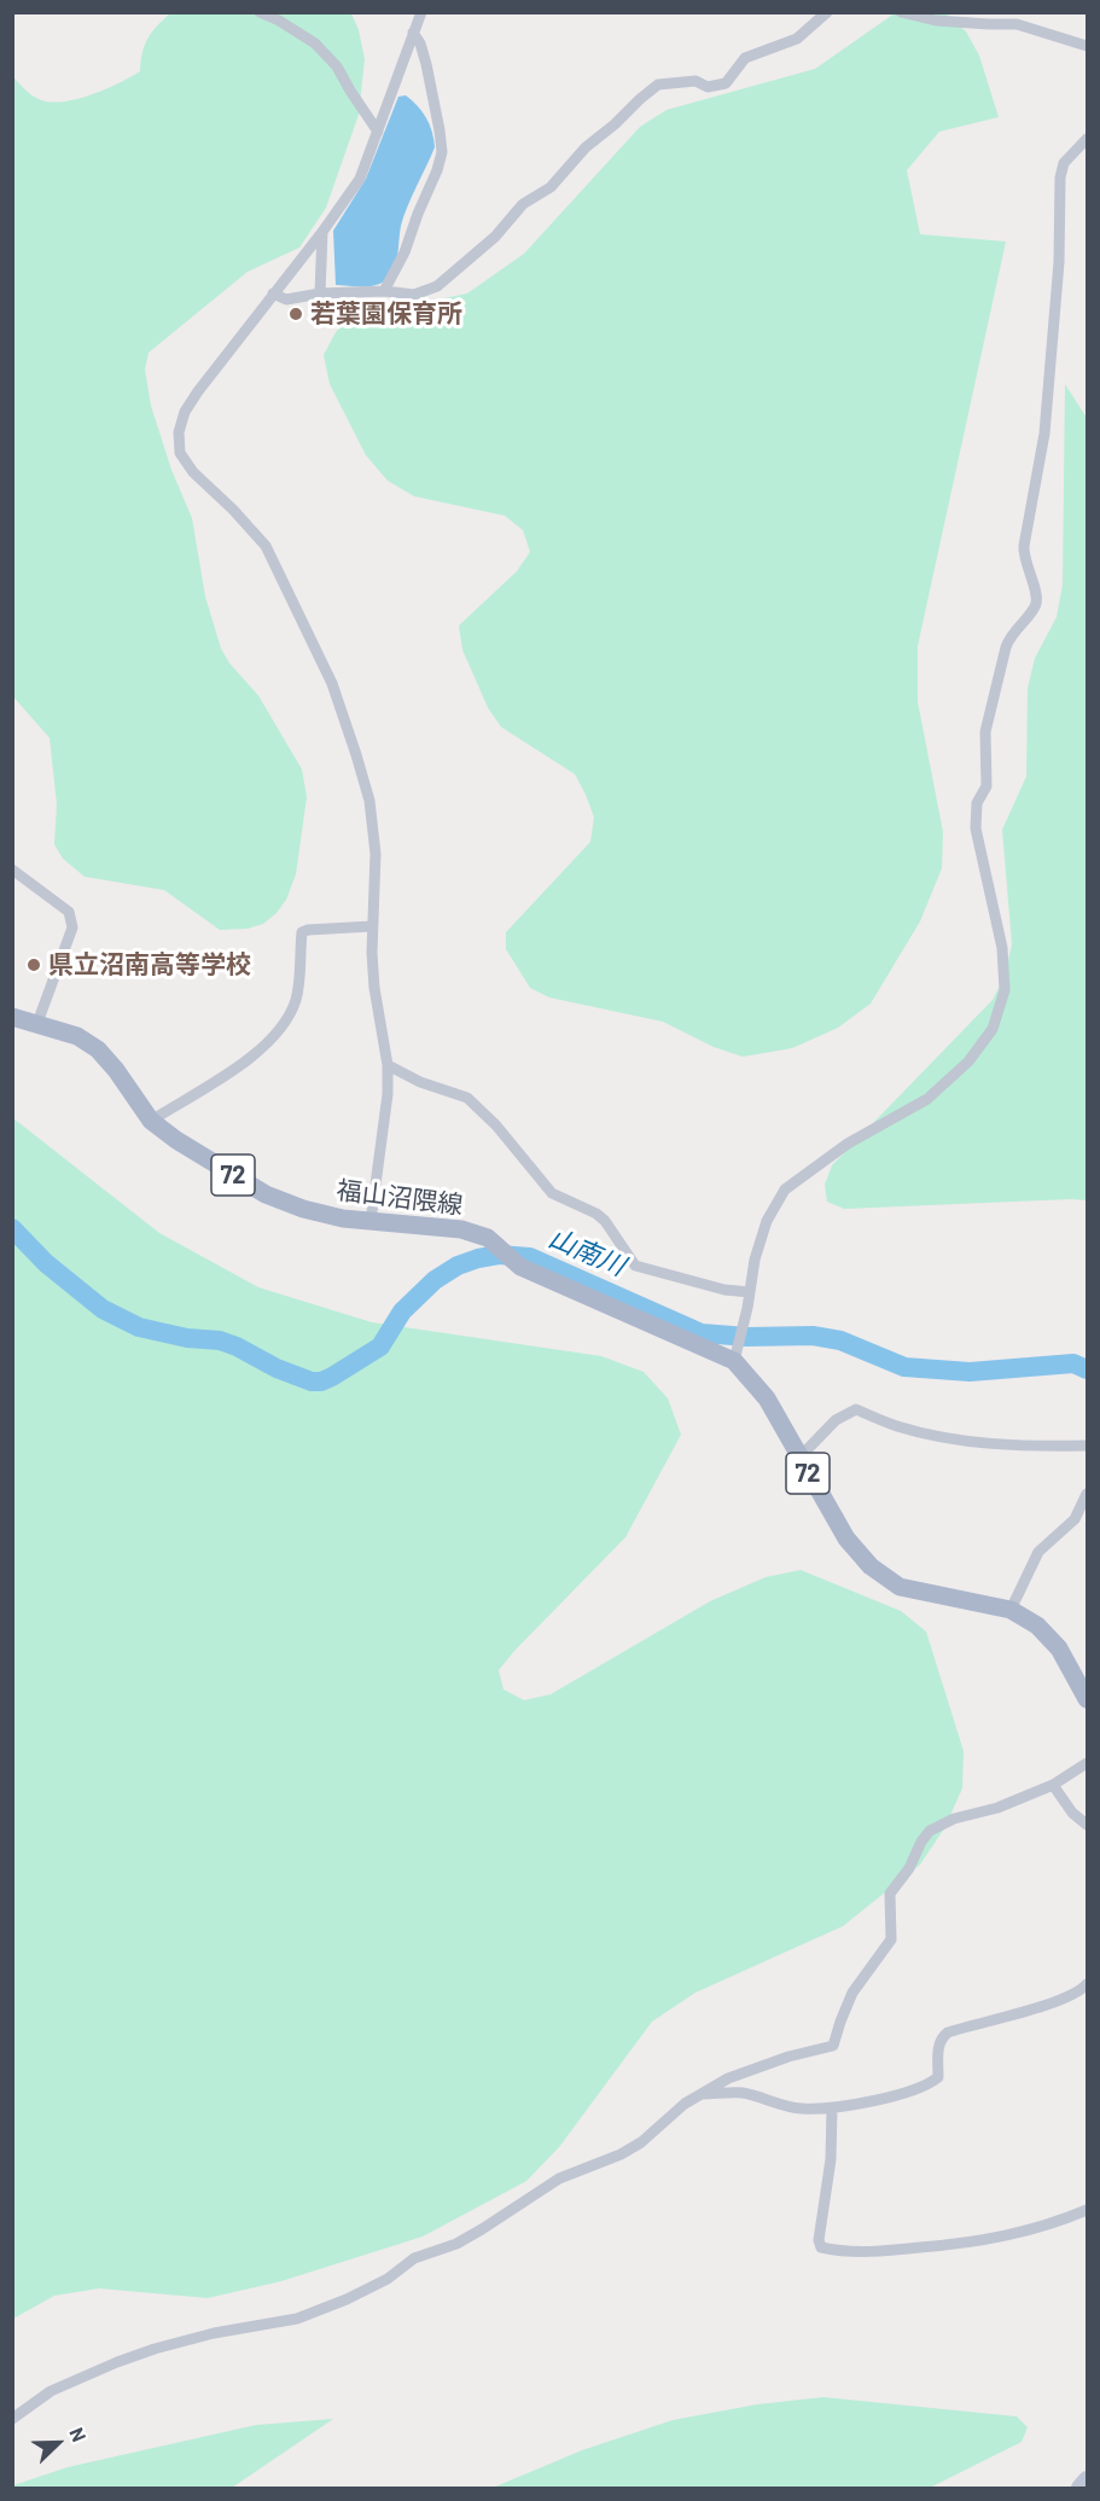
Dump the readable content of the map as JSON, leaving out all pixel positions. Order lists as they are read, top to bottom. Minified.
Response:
{"streets":{"main road":["72","福山沼隈線"]},"water":["山南川"],"places":["若葉園保育所","県立沼南高等学校"],"north":"top right"}
